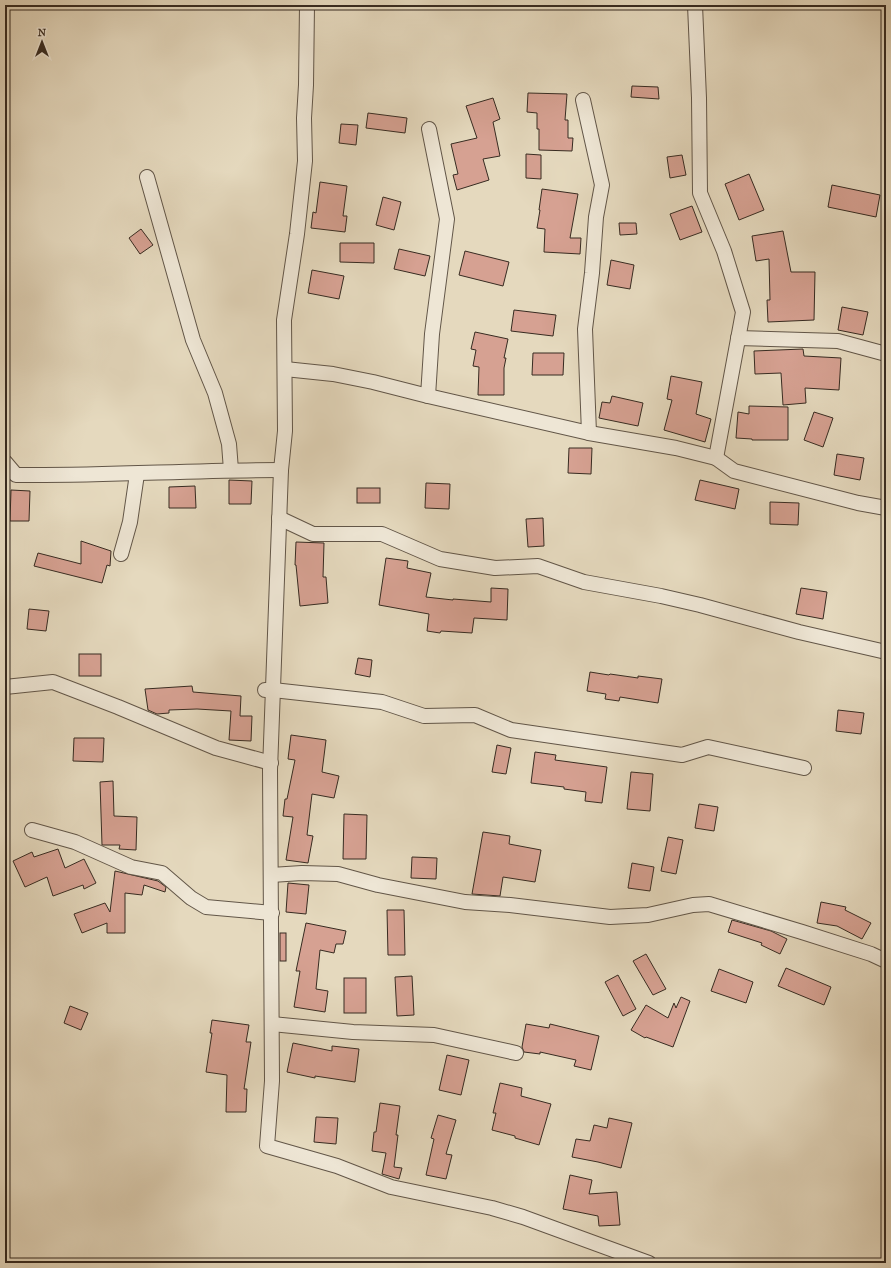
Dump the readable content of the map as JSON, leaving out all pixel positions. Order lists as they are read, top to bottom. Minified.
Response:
{"north":"top"}
